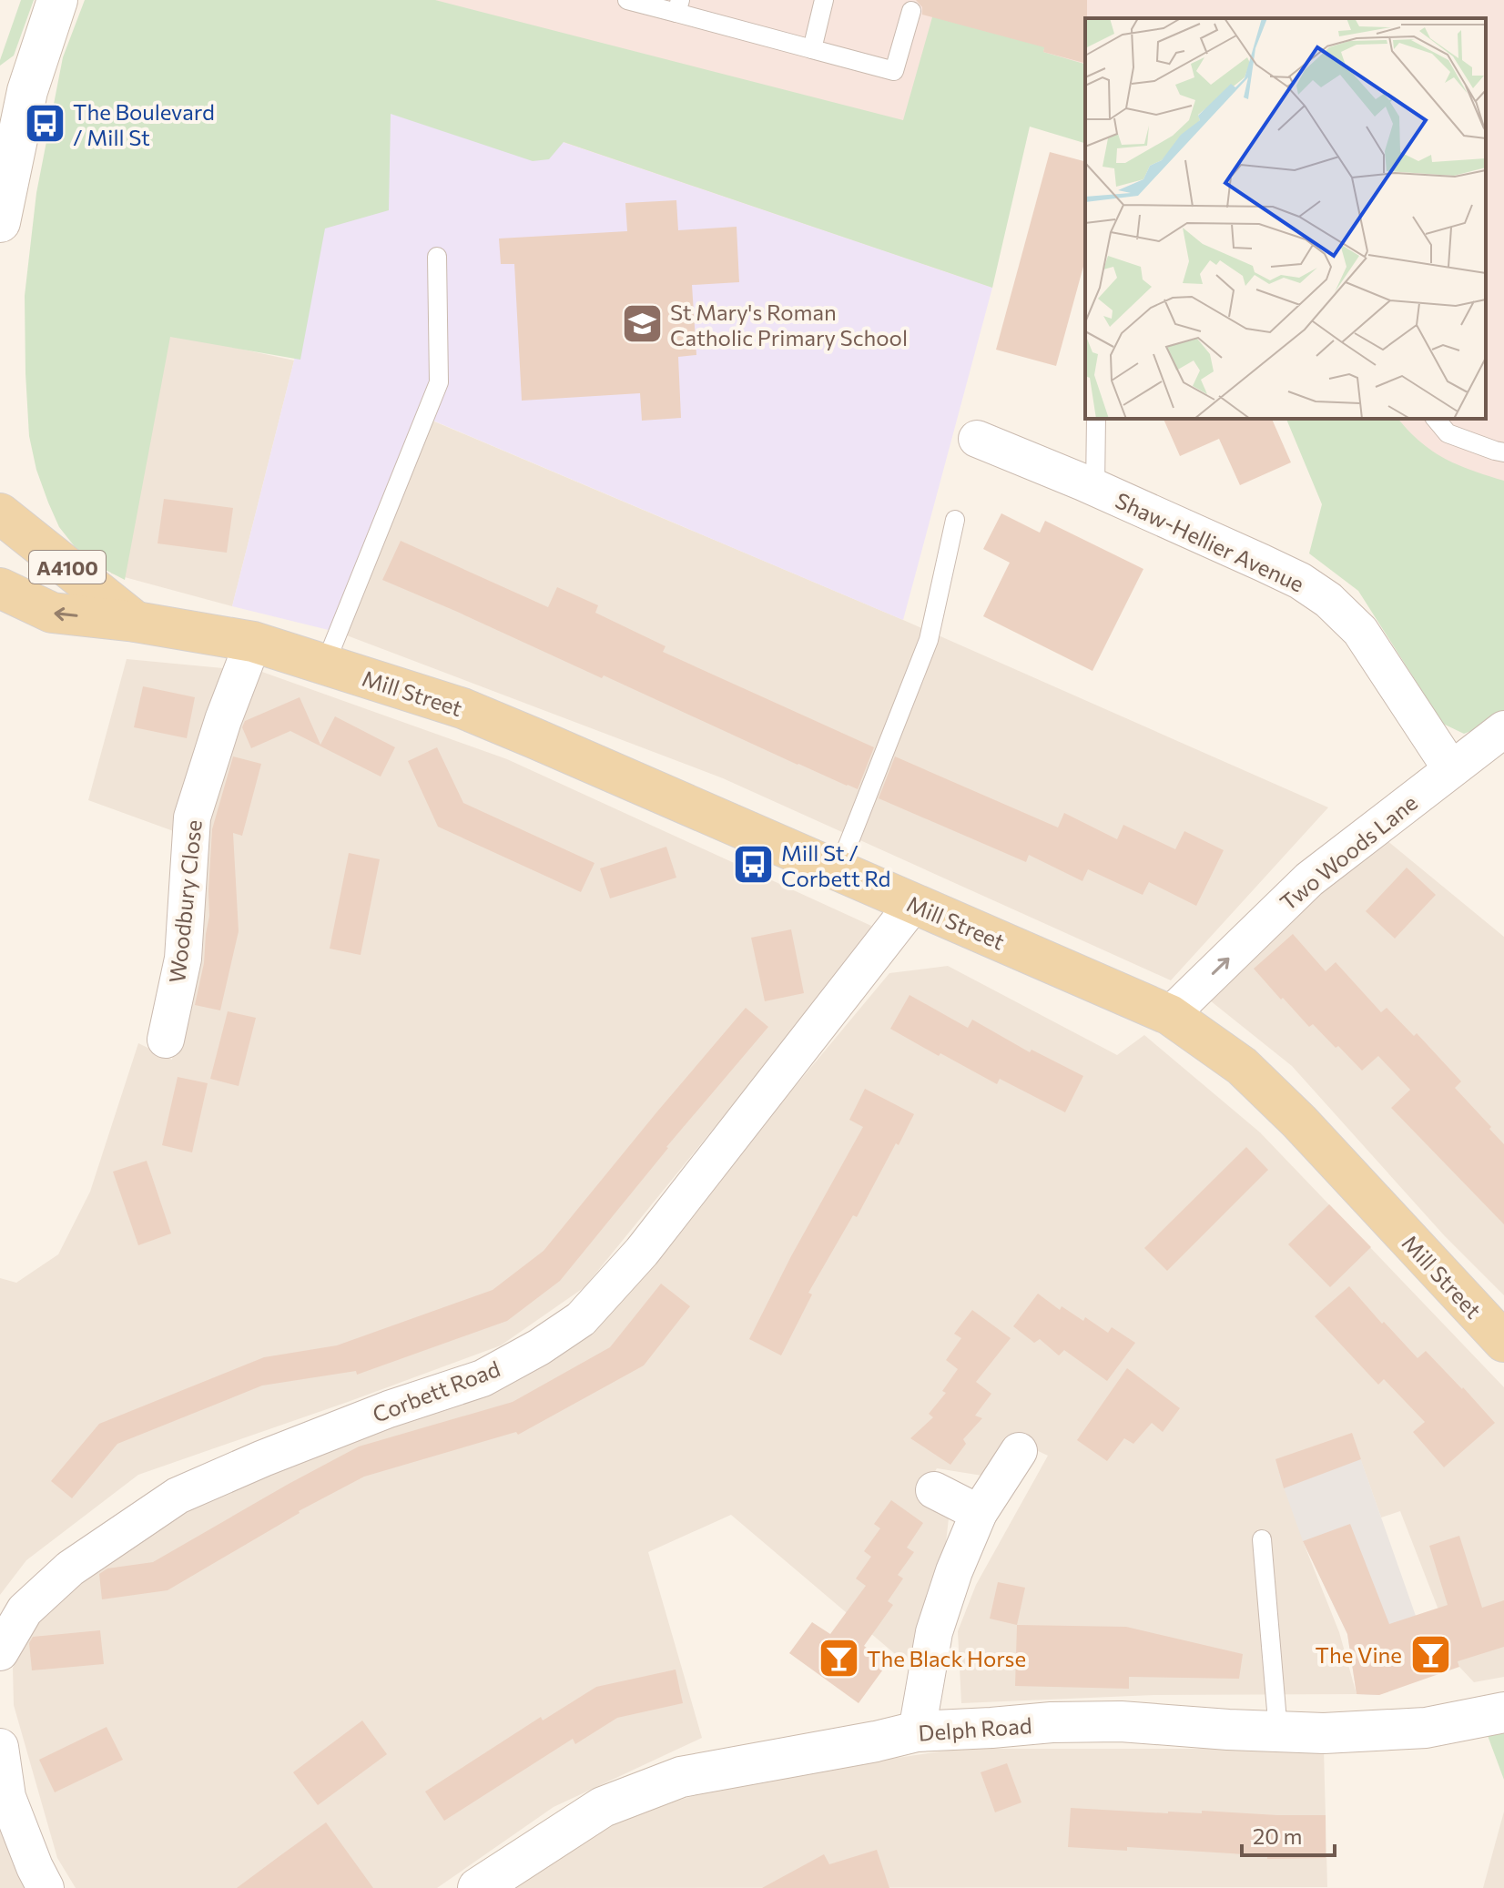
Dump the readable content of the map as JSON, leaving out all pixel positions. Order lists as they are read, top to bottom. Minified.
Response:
{"streets":{"main road":["A4100","Mill Street","Delph Road"],"street":["Shaw-Hellier Avenue","Two Woods Lane","Woodbury Close","Corbett Road"]},"crossings":[["Shaw-Hellier Avenue","Two Woods Lane"],["Mill Street","Two Woods Lane"],["Mill Street","Woodbury Close"],["Mill Street","Corbett Road"]],"one_way":["Two Woods Lane"],"places":{"bus stop":["The Boulevard / Mill St","Mill St / Corbett Rd"],"school or university":["St Mary's Roman Catholic Primary School"],"bar":["The Vine","The Black Horse"]},"scale_bar":"20 m"}
